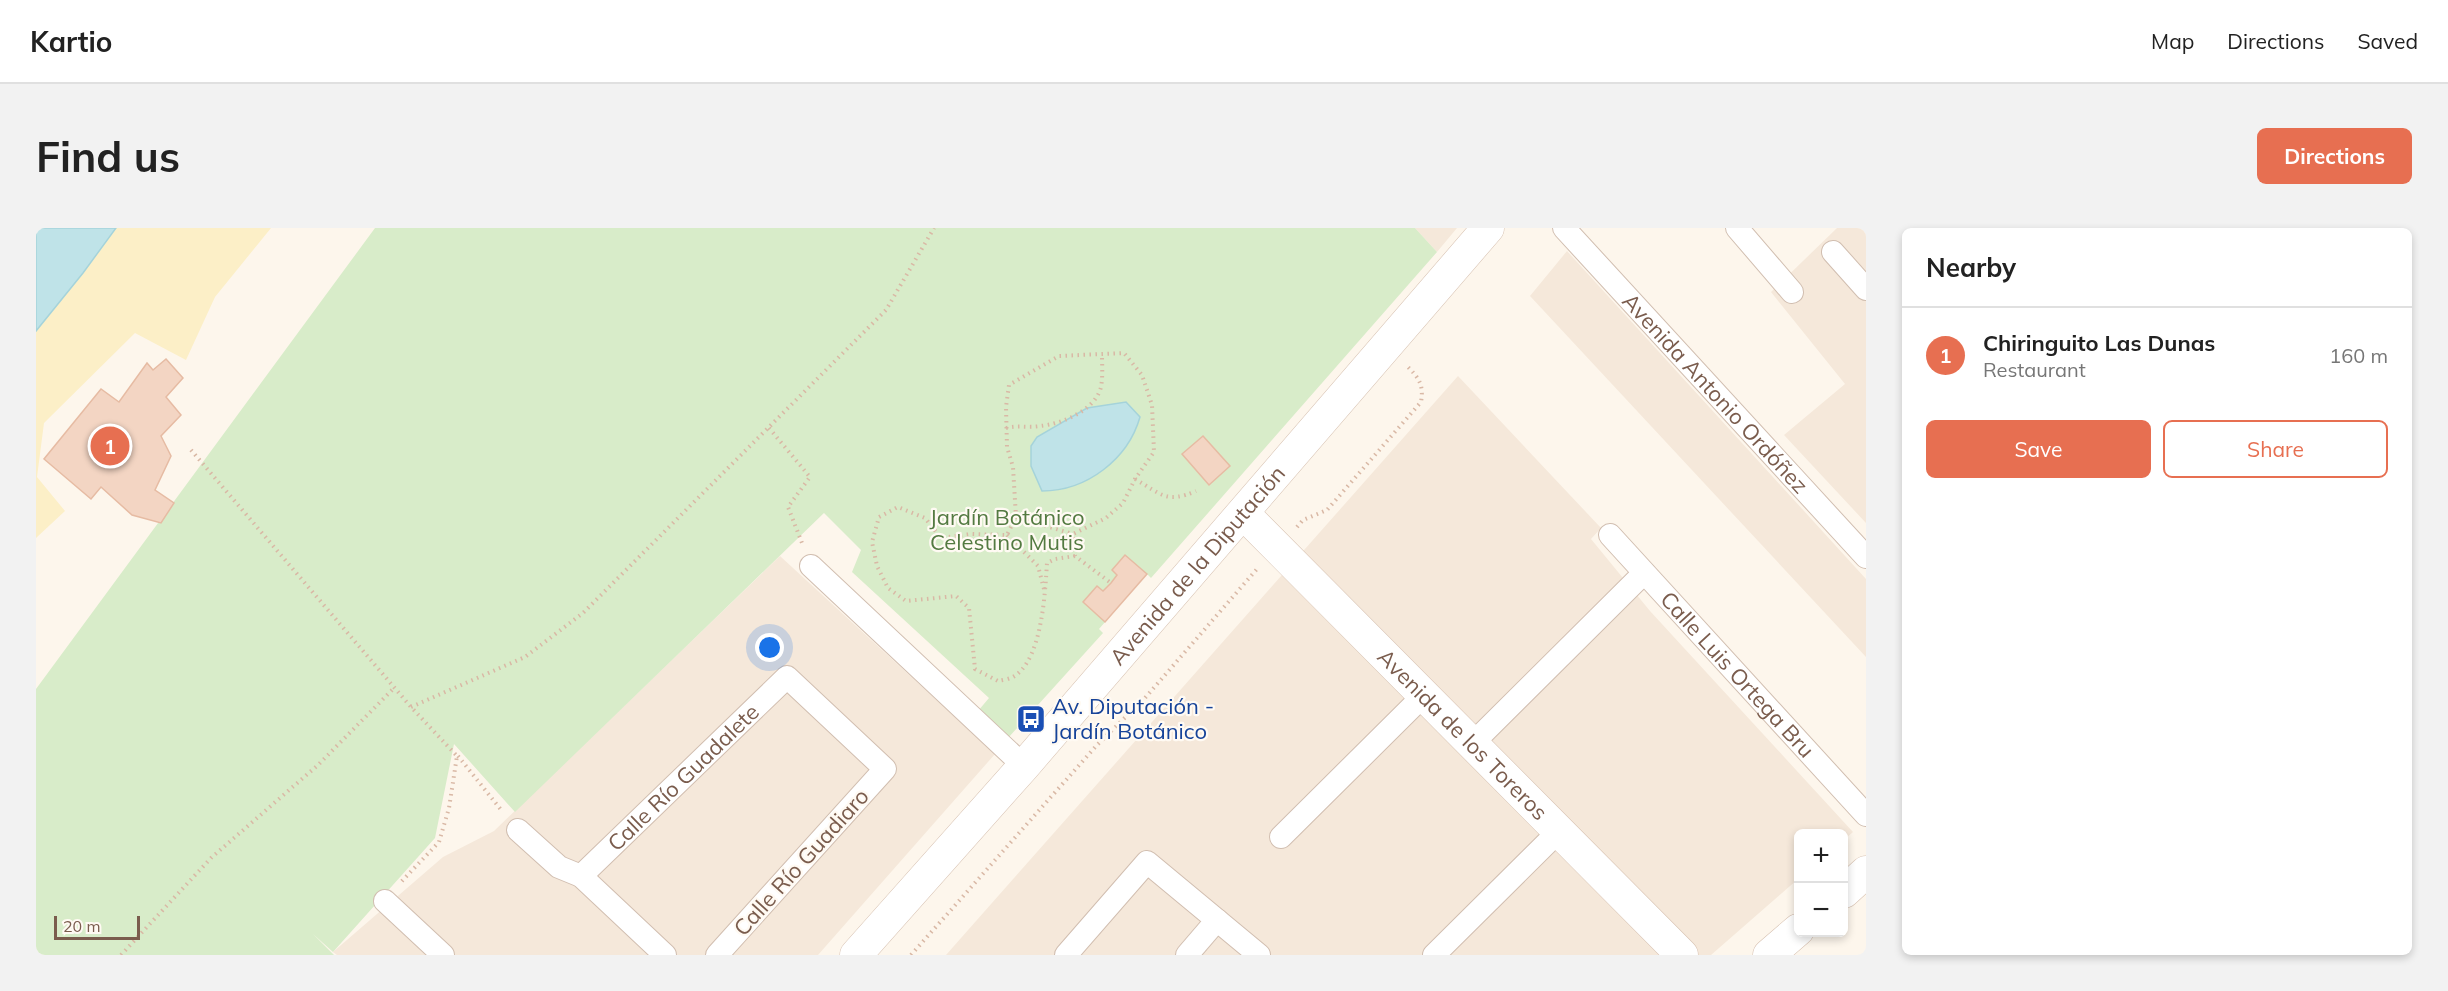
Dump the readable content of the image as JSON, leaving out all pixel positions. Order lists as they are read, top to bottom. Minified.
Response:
{"streets":{"street":["Avenida Antonio Ordóñez","Avenida de la Diputación","Calle Luis Ortega Bru","Avenida de los Toreros","Calle Río Guadalete","Calle Río Guadiaro"]},"crossings":[["Avenida de la Diputación","Avenida de los Toreros"],["Calle Río Guadalete","Calle Río Guadiaro"]],"parks":["Jardín Botánico Celestino Mutis"],"places":{"bus stop":["Av. Diputación - Jardín Botánico"]},"scale_bar":"20 m","page":{"header":"Kartio","nav":["Map","Directions","Saved"],"buttons":["Directions",["Save","Share"]],"title":"Find us","heading":"Nearby","list":[{"mark":"1","name":"Chiringuito Las Dunas","note":"Restaurant","value":"160 m"}],"pins":"1","map_buttons":["+","−"],"scale":"20 m"}}
